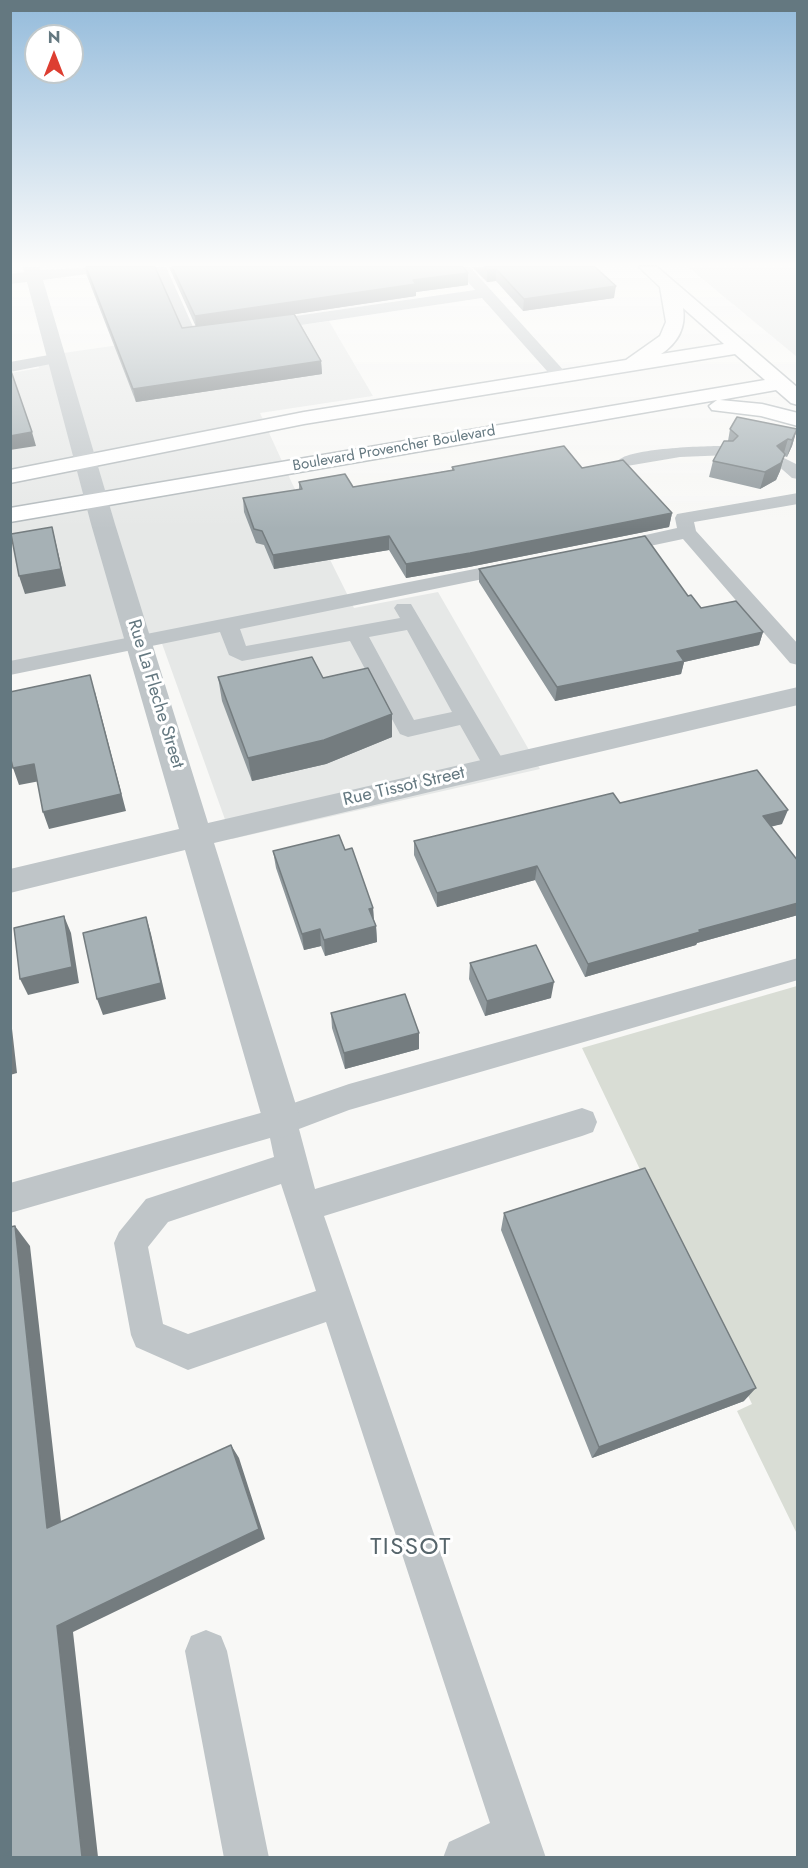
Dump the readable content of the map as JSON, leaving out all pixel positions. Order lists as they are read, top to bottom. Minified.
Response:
{"streets":{"main road":["Boulevard Provencher Boulevard"],"street":["Rue La Fleche Street","Rue Tissot Street"]},"crossings":[["Boulevard Provencher Boulevard","Rue La Fleche Street"],["Rue La Fleche Street","Rue Tissot Street"]],"districts":["TISSOT"],"north":"top"}
